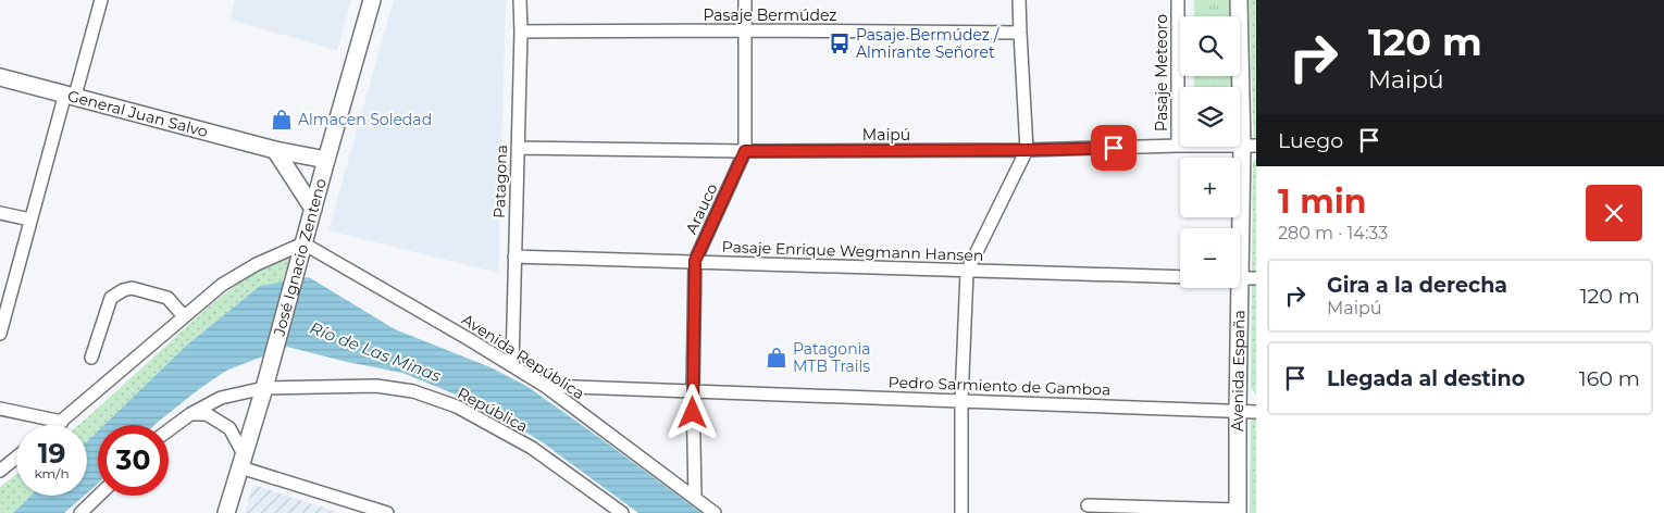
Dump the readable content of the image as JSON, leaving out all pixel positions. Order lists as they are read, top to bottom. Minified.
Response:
{"streets":{"street":["Pasaje Bermúdez","Pasaje Meteoro","General Juan Salvo","Maipú","Patagona","Arauco","Pasaje Enrique Wegmann Hansen","José Ignacio Zenteno","Avenida República","Avenida España","Pedro Sarmiento de Gamboa","República"]},"crossings":[["Pasaje Bermúdez","Patagona"],["Pasaje Bermúdez","Arauco"],["Pasaje Meteoro","Maipú"],["General Juan Salvo","José Ignacio Zenteno"],["Maipú","Patagona"],["Maipú","Arauco"],["Maipú","Avenida España"],["Patagona","Pasaje Enrique Wegmann Hansen"],["Patagona","Avenida República"],["Arauco","Pasaje Enrique Wegmann Hansen"],["Arauco","Avenida República"],["Arauco","Pedro Sarmiento de Gamboa"],["José Ignacio Zenteno","Avenida República"],["José Ignacio Zenteno","República"],["Avenida República","Pedro Sarmiento de Gamboa"],["Avenida España","Pedro Sarmiento de Gamboa"]],"water":["Río de Las Minas"],"places":{"bus stop":["Pasaje Bermúdez / Almirante Señoret"],"shop":["Almacen Soledad","Patagonia MTB Trails"]},"page":{"turn":["120 m","Maipú"],"map_buttons":["+","−"],"then":"Luego","heading":["1 min","280 m · 14:33"],"list":[{"name":"Gira a la derecha","note":"Maipú","value":"120 m"},{"name":"Llegada al destino","value":"160 m"}],"speed":"19 km/h","limit":"30"}}
